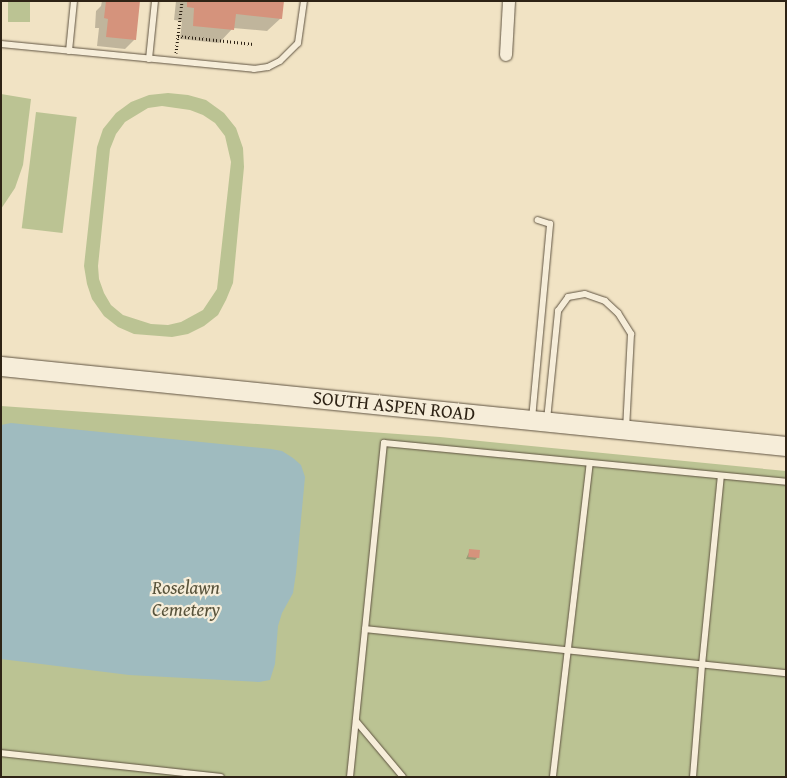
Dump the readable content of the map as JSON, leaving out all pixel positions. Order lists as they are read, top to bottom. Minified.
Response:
{"streets":{"street":["SOUTH ASPEN ROAD"]},"parks":["Roselawn Cemetery"]}
